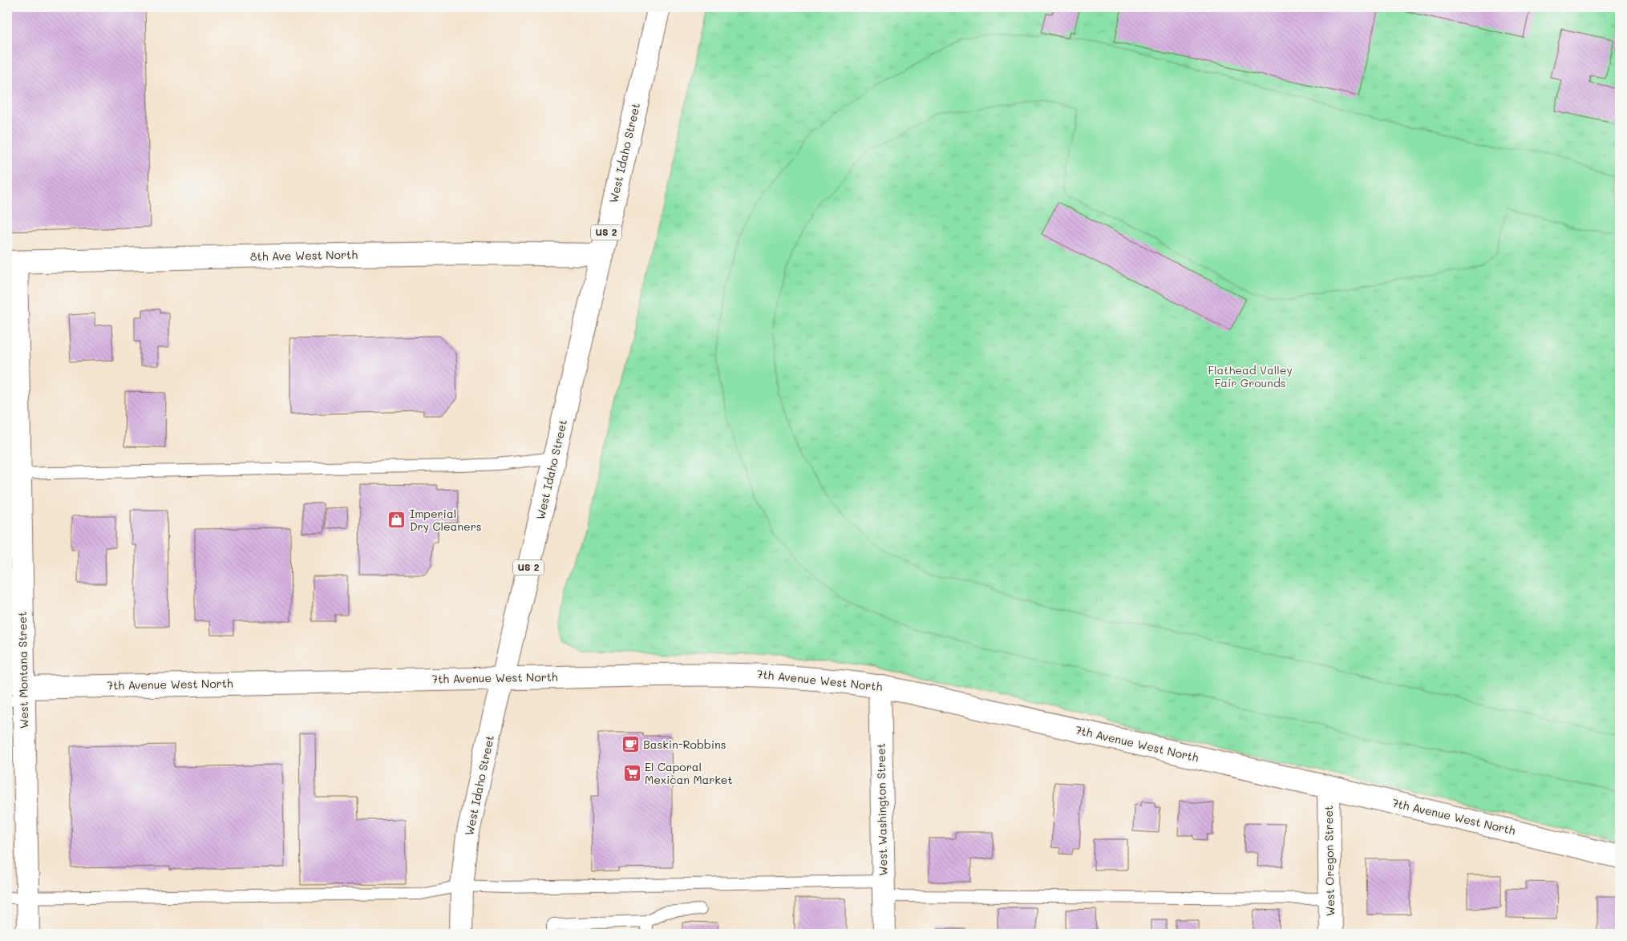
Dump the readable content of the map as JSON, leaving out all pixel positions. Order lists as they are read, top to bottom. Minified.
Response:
{"streets":{"main road":["West Idaho Street","US 2","8th Ave West North","West Montana Street","7th Avenue West North","West Washington Street","West Oregon Street"]},"crossings":[["West Idaho Street","8th Ave West North"],["West Idaho Street","7th Avenue West North"],["8th Ave West North","West Montana Street"],["West Montana Street","7th Avenue West North"],["7th Avenue West North","West Washington Street"],["7th Avenue West North","West Oregon Street"]],"parks":["Flathead Valley Fair Grounds"],"places":{"shop":["Imperial Dry Cleaners"],"cafe":["Baskin-Robbins"],"supermarket":["El Caporal Mexican Market"]}}
